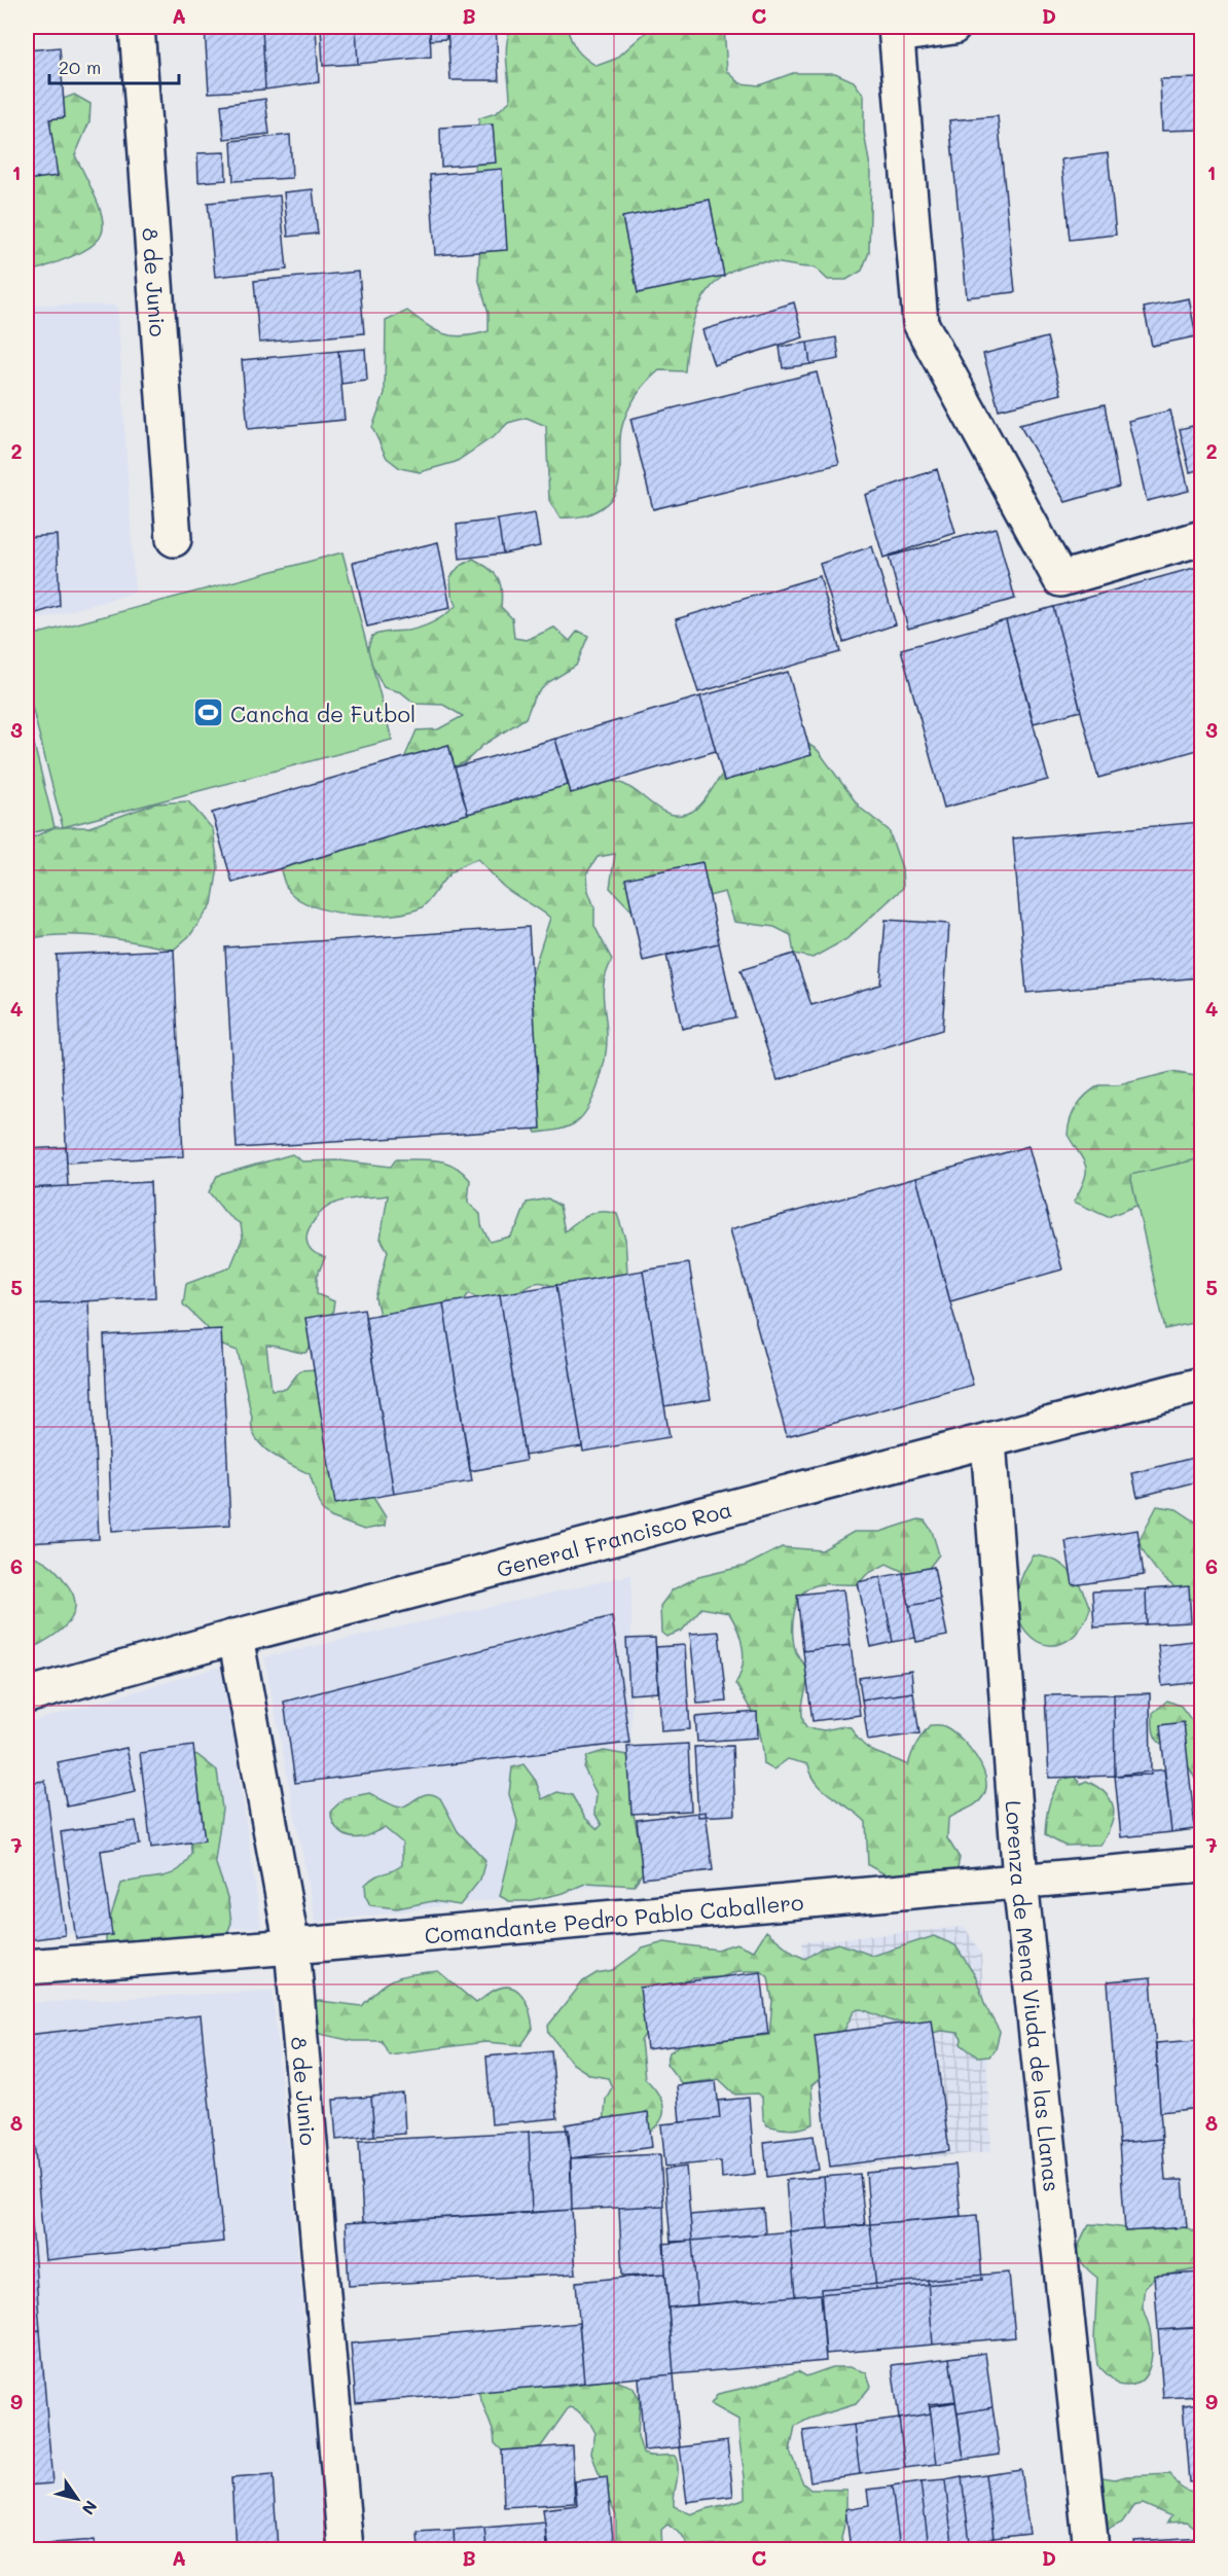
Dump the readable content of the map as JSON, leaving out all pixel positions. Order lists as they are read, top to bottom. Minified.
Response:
{"streets":{"street":["8 de Junio","General Francisco Roa","Comandante Pedro Pablo Caballero","Lorenza de Mena Viuda de las Llanas"]},"crossings":[["8 de Junio","General Francisco Roa"],["8 de Junio","Comandante Pedro Pablo Caballero"],["General Francisco Roa","Lorenza de Mena Viuda de las Llanas"],["Comandante Pedro Pablo Caballero","Lorenza de Mena Viuda de las Llanas"]],"places":{"sports":["Cancha de Futbol"]},"scale_bar":"20 m","north":"bottom right","grid":{"columns":["A","B","C","D"],"rows":["1","2","3","4","5","6","7","8","9"]}}
